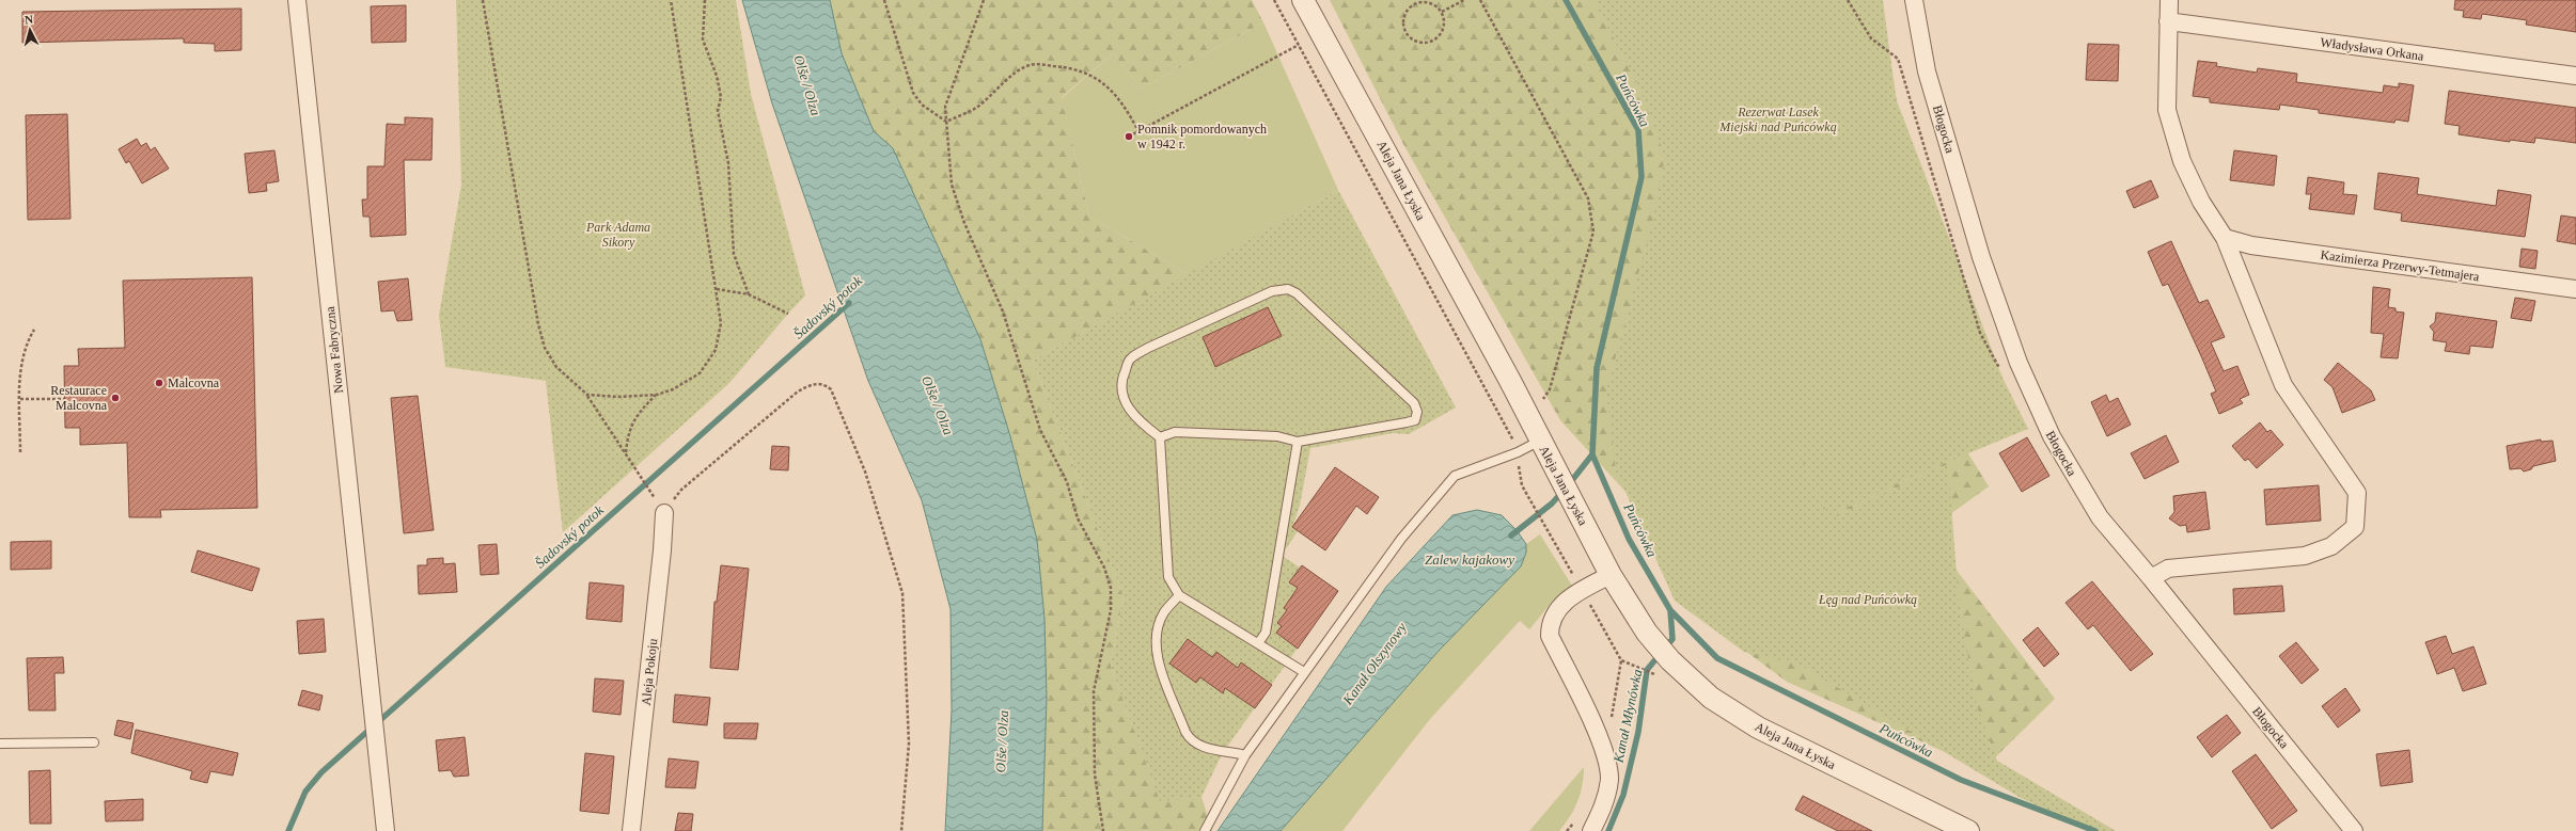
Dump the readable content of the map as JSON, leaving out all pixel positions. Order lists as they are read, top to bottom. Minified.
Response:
{"streets":{"street":["Władysława Orkana","Błogocka","Aleja Jana Łyska","Kazimierza Przerwy-Tetmajera","Nowa Fabryczna","Aleja Pokoju"]},"water":["Olše / Olza","Puńcówka","Šadovský potok","Zalew kajakowy","Kanał Olszynowy","Kanał Młynówka"],"parks":["Rezerwat Lasek Miejski nad Puńcówką","Park Adama Sikory","Łęg nad Puńcówką"],"places":["Pomnik pomordowanych w 1942 r.","Malcovna","Restaurace Malcovna"],"north":"top"}
